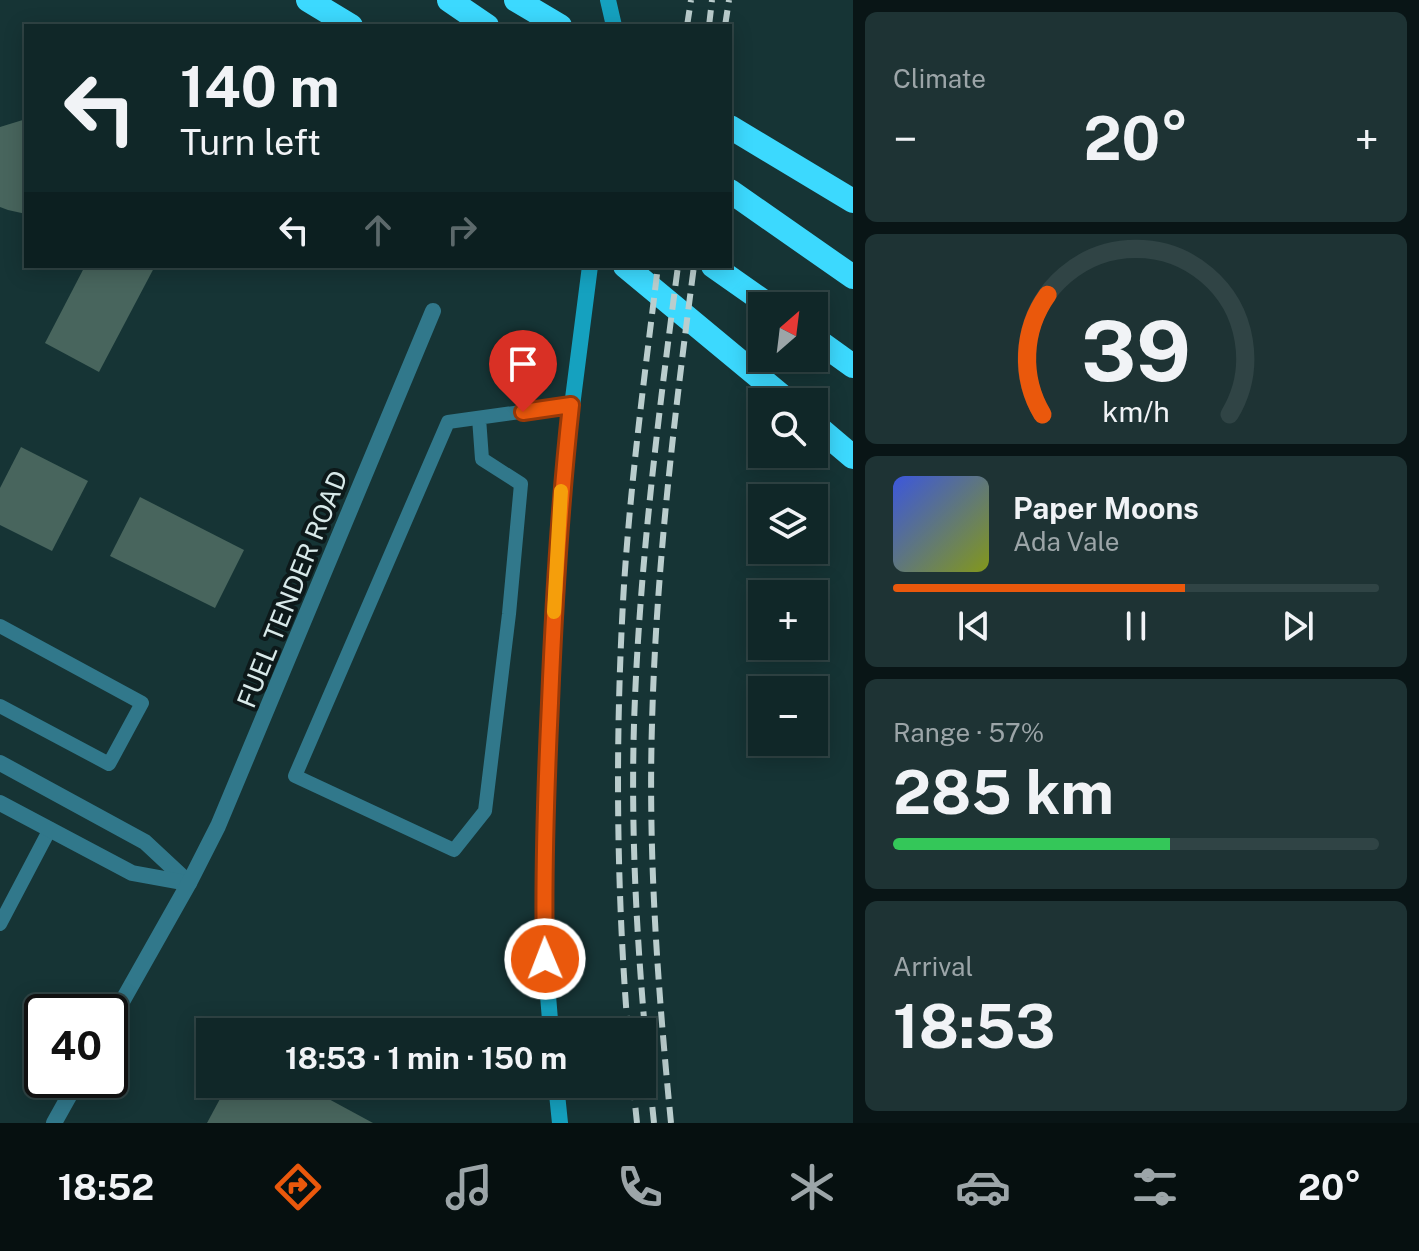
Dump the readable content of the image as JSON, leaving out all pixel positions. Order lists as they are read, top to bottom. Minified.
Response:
{"streets":{"street":["FUEL TENDER ROAD"]},"north":"top right","page":{"tile":["Climate",["Range · 57%","285 km"],["Arrival","18:53"]],"turn":["140 m","Turn left"],"heat":["−","20°","+"],"map_buttons":["+","−"],"song":["Paper Moons","Ada Vale"],"limit":"40","trip":"18:53 · 1 min · 150 m","tabs":["18:52","20°"],"gauge":["39","km/h"]}}
